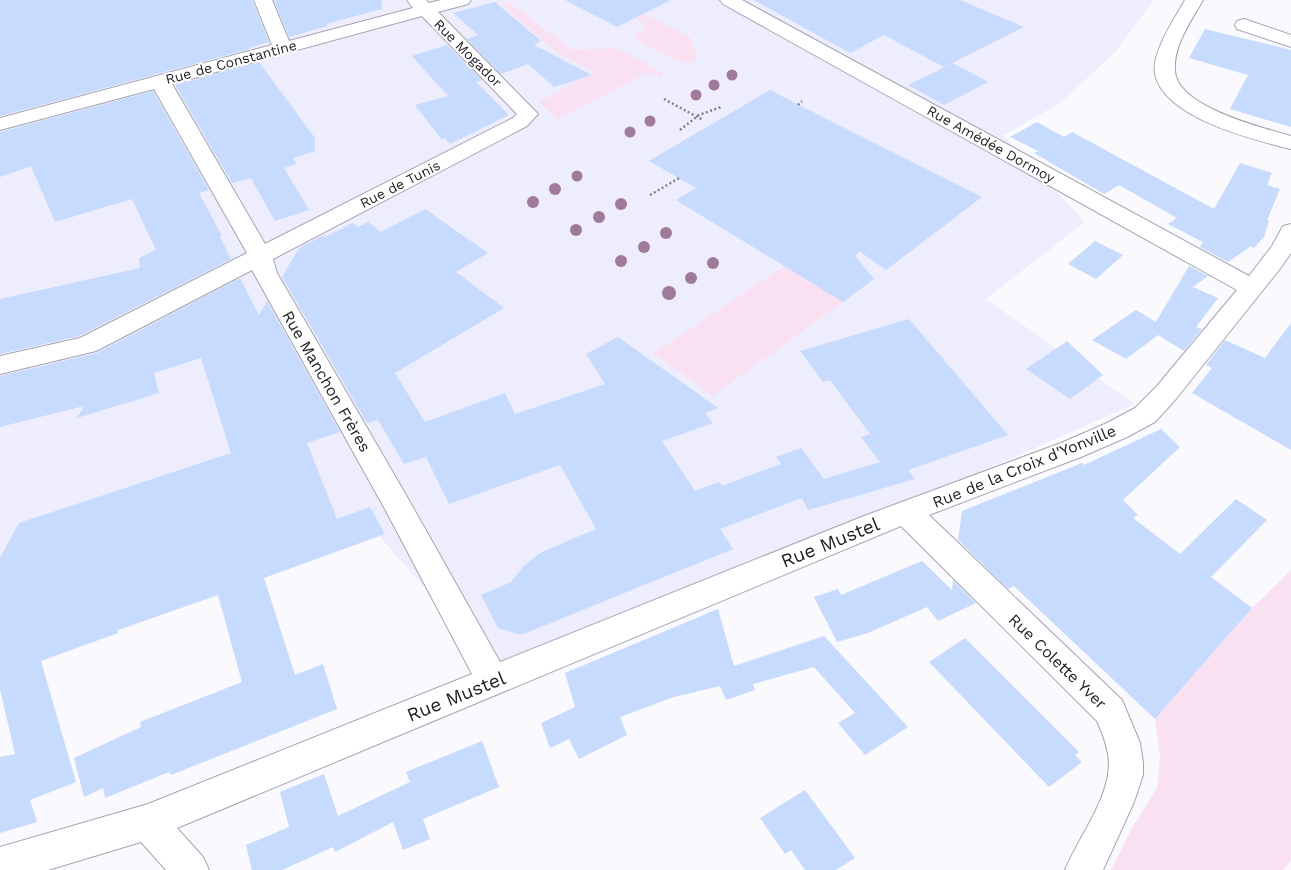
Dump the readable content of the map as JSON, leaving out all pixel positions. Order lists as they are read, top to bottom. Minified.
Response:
{"streets":{"street":["Rue Mogador","Rue de Constantine","Rue Amédée Dormoy","Rue de Tunis","Rue Manchon Frères","Rue de la Croix d'Yonville","Rue Mustel","Rue Colette Yver"]},"crossings":[["Rue Mogador","Rue de Constantine"],["Rue Mogador","Rue de Tunis"],["Rue de Constantine","Rue Manchon Frères"],["Rue Amédée Dormoy","Rue de la Croix d'Yonville"],["Rue de Tunis","Rue Manchon Frères"],["Rue Manchon Frères","Rue Mustel"],["Rue de la Croix d'Yonville","Rue Mustel"],["Rue de la Croix d'Yonville","Rue Colette Yver"],["Rue Mustel","Rue Colette Yver"]]}
